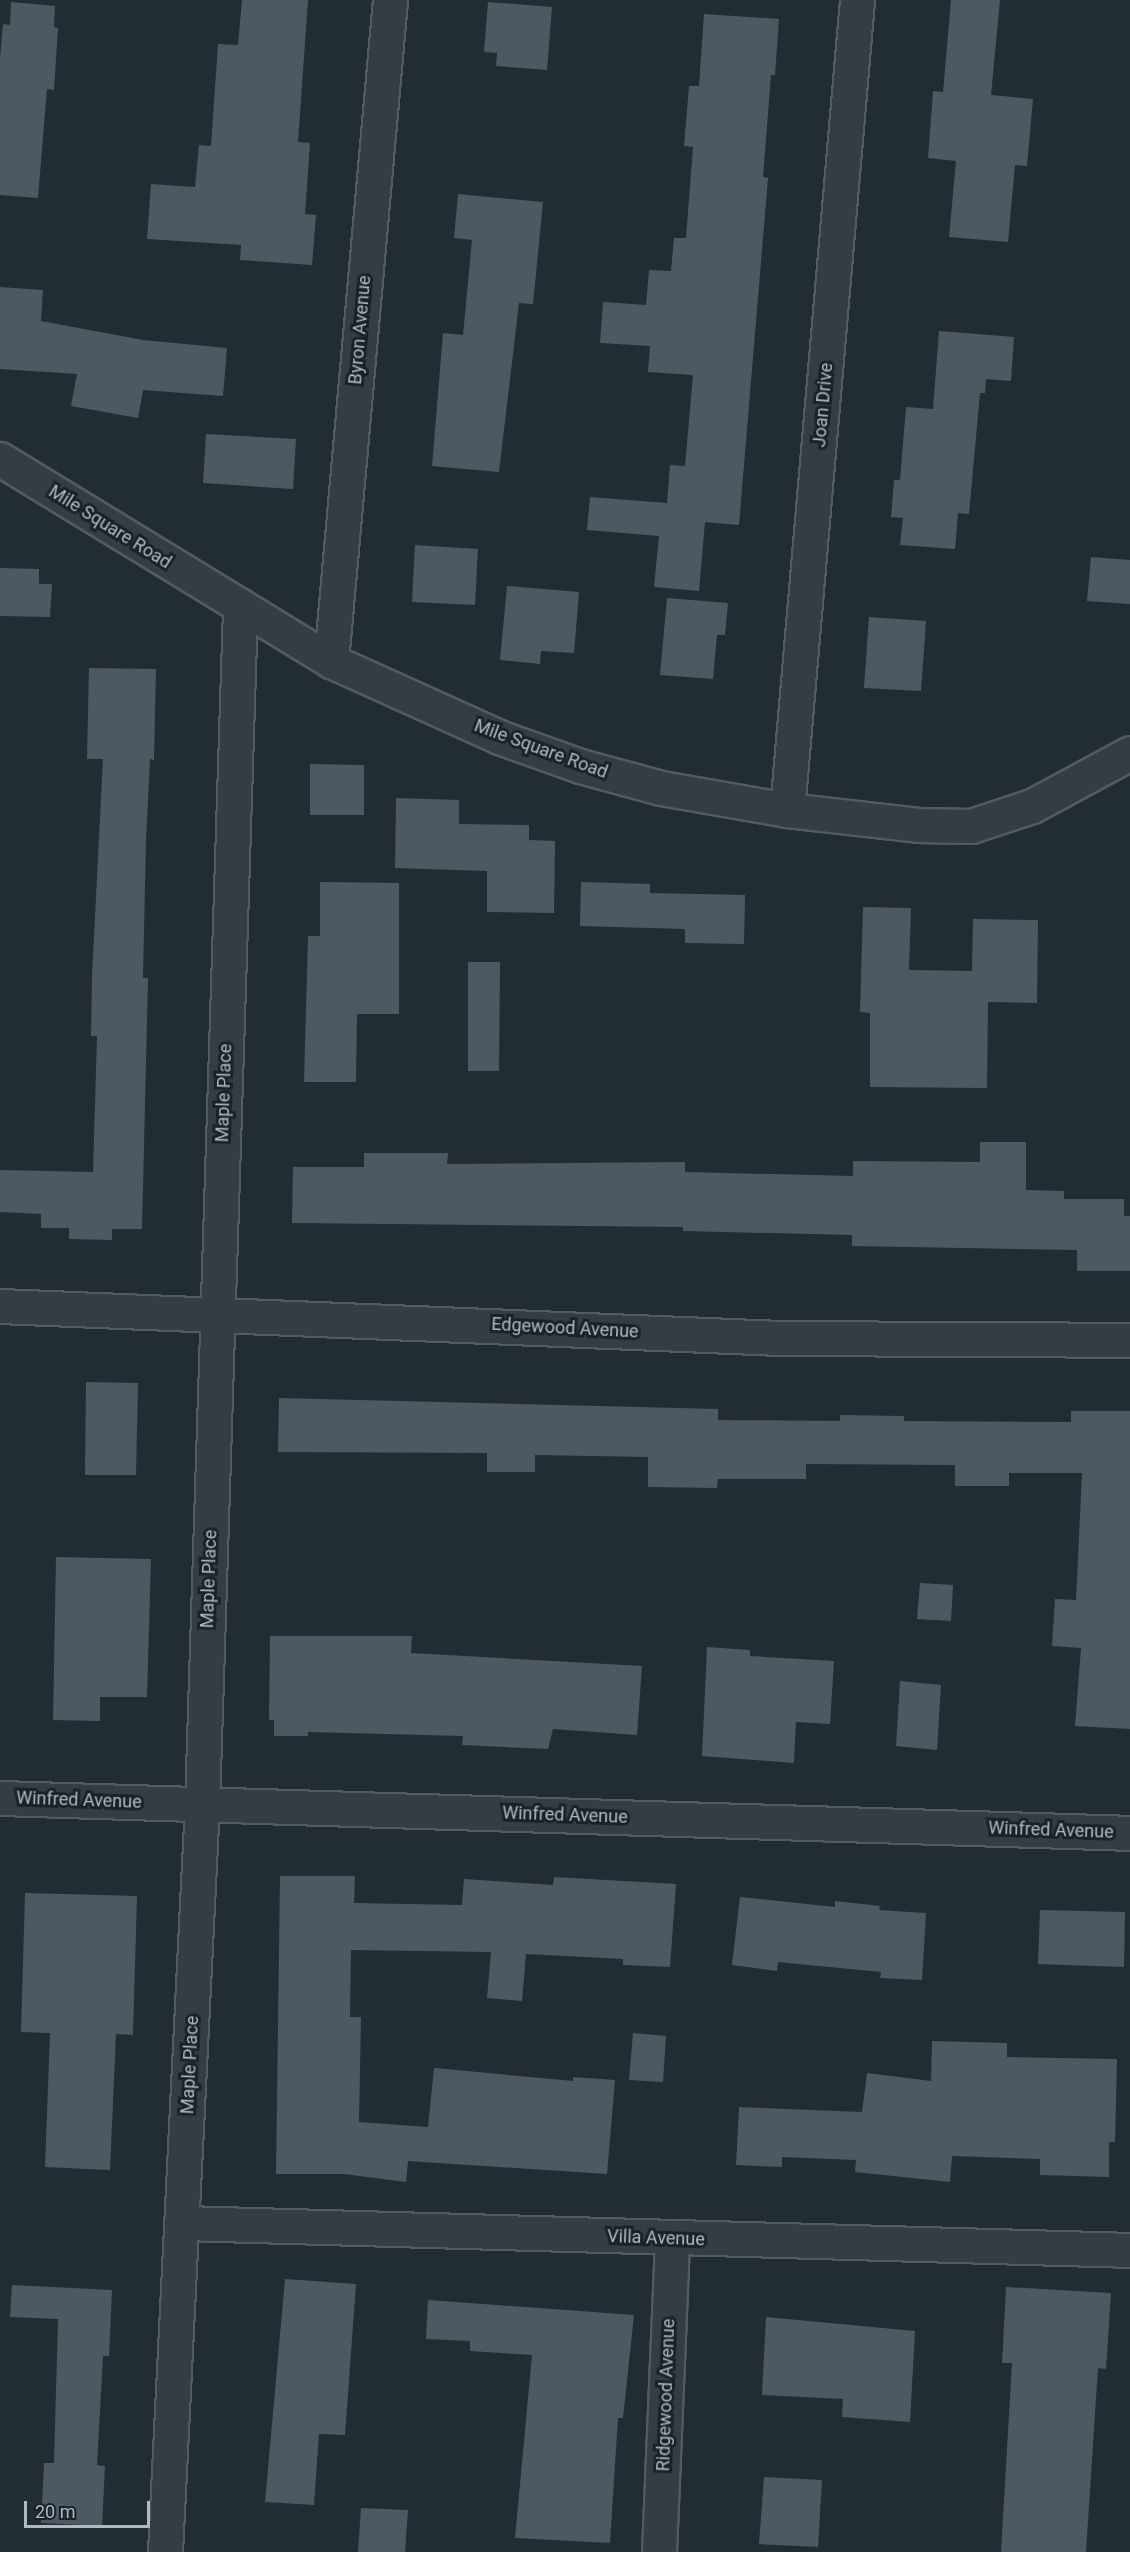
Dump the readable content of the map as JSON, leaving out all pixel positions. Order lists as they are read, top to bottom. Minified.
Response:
{"streets":{"street":["Byron Avenue","Joan Drive","Mile Square Road","Maple Place","Edgewood Avenue","Winfred Avenue","Villa Avenue","Ridgewood Avenue"]},"crossings":[["Byron Avenue","Mile Square Road"],["Joan Drive","Mile Square Road"],["Mile Square Road","Maple Place"],["Maple Place","Edgewood Avenue"],["Maple Place","Winfred Avenue"],["Maple Place","Villa Avenue"],["Villa Avenue","Ridgewood Avenue"]],"scale_bar":"20 m"}
